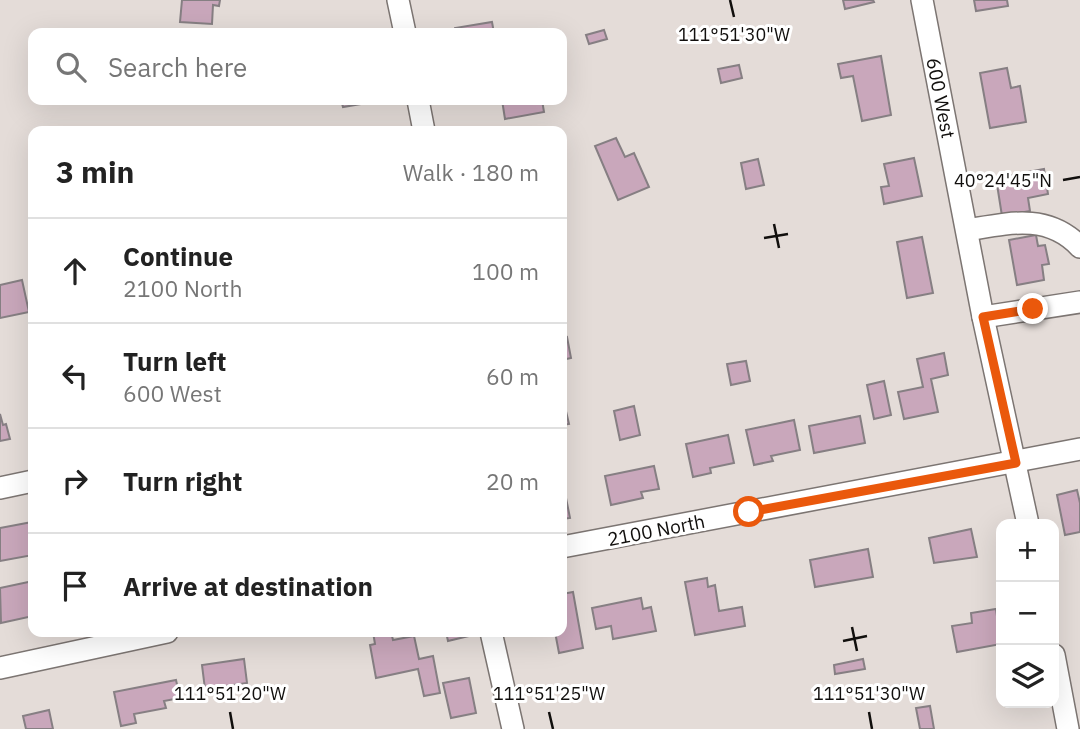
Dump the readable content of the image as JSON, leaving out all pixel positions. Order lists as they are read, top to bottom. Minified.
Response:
{"streets":{"street":["600 West","2100 North"]},"crossings":[["600 West","2100 North"]],"page":{"search":"Search here","heading":["3 min","Walk · 180 m"],"list":[["Continue","2100 North","100 m"],["Turn left","600 West","60 m"],["Turn right","20 m"],"Arrive at destination"],"map_buttons":["+","−"]},"coordinates":["111°51'30\"W","40°24'45\"N","111°51'20\"W","111°51'25\"W"]}
